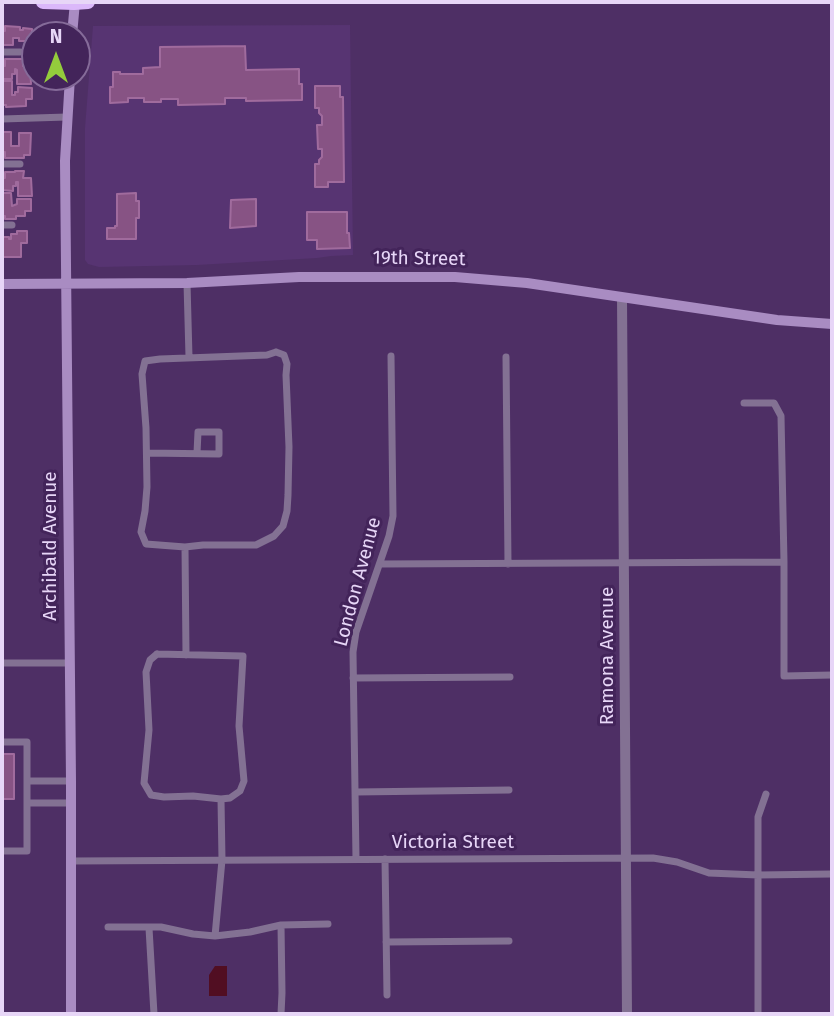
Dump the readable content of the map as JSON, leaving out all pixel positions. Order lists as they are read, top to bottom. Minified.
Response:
{"streets":{"main road":["19th Street","Archibald Avenue"],"street":["London Avenue","Ramona Avenue","Victoria Street"]},"crossings":[["19th Street","Archibald Avenue"],["19th Street","Ramona Avenue"],["Archibald Avenue","Victoria Street"],["London Avenue","Victoria Street"],["Ramona Avenue","Victoria Street"]],"north":"top"}
